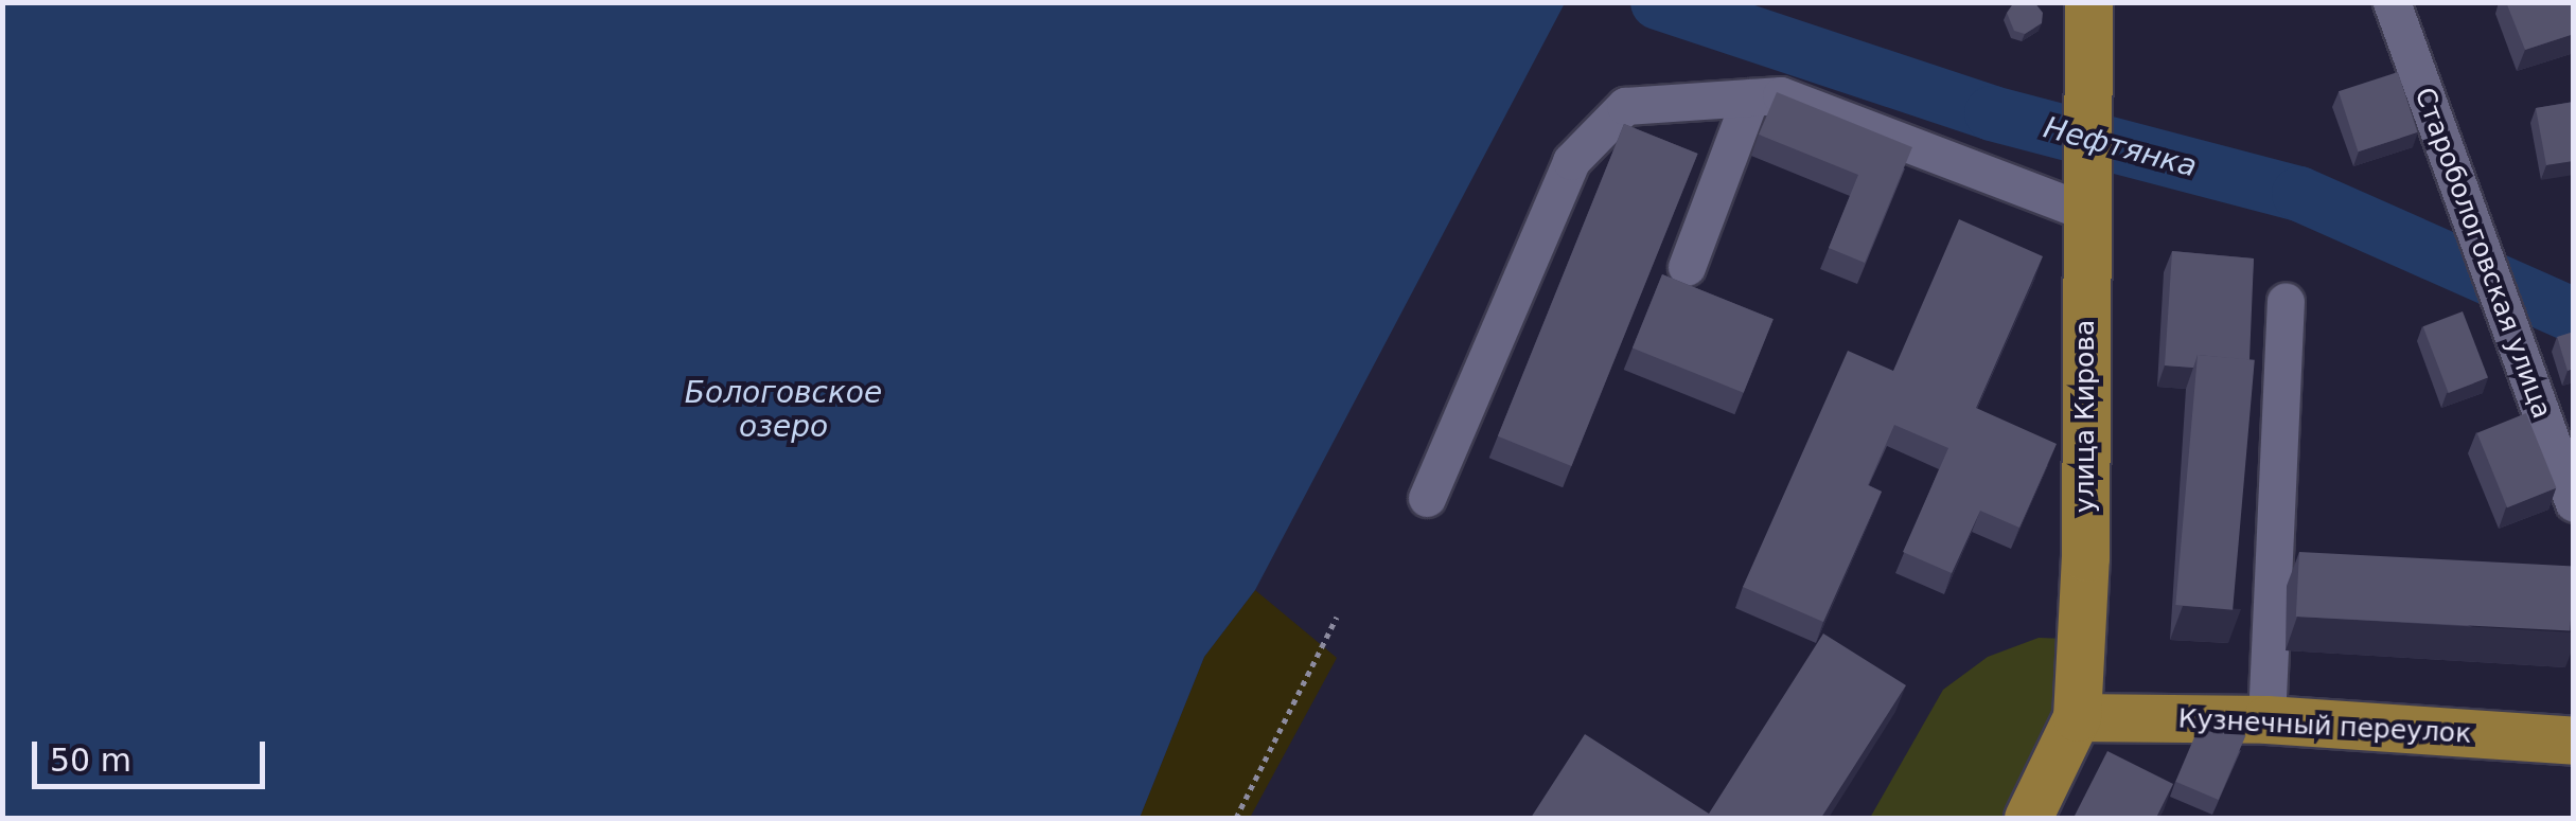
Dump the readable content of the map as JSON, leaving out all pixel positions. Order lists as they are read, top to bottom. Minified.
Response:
{"streets":{"main road":["улица Кирова","Кузнечный переулок"],"street":["Старобологовская улица"]},"crossings":[["улица Кирова","Кузнечный переулок"]],"water":["Нефтянка","Бологовское озеро"],"scale_bar":"50 m"}
